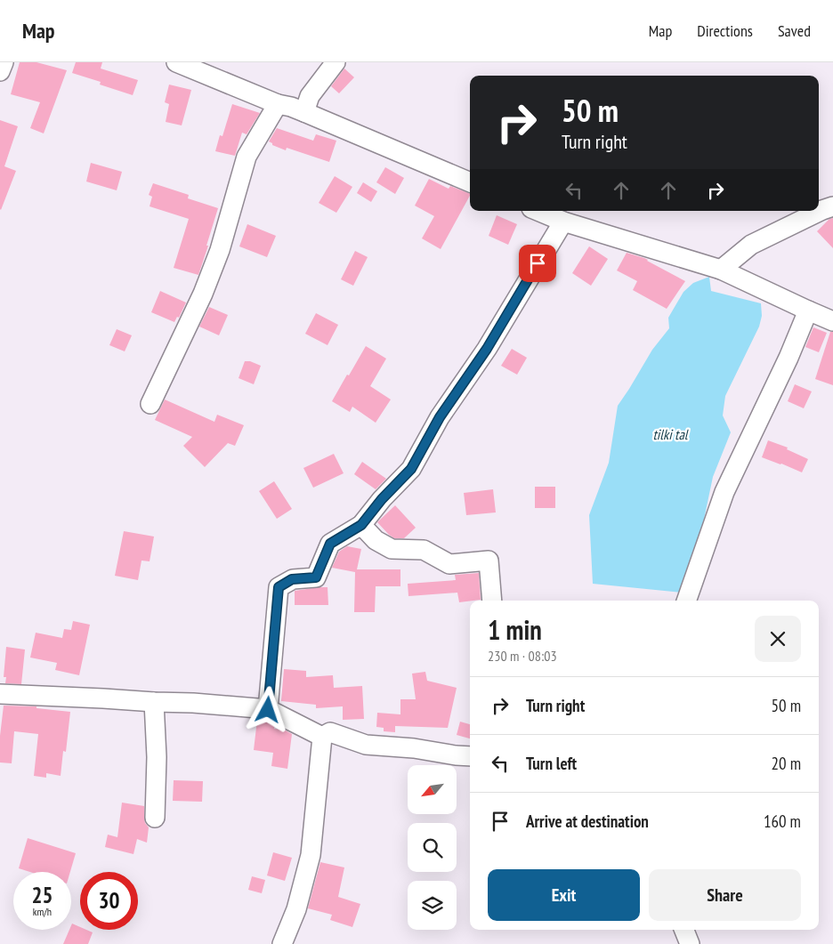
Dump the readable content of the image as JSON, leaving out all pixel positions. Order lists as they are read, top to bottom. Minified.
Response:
{"water":["tilki tal"],"north":"bottom left","page":{"header":"Map","nav":["Map","Directions","Saved"],"turn":["50 m","Turn right"],"heading":["1 min","230 m · 08:03"],"list":[{"name":"Turn right","value":"50 m"},{"name":"Turn left","value":"20 m"},{"name":"Arrive at destination","value":"160 m"}],"buttons":["Exit","Share"],"speed":"25 km/h","limit":"30"}}
